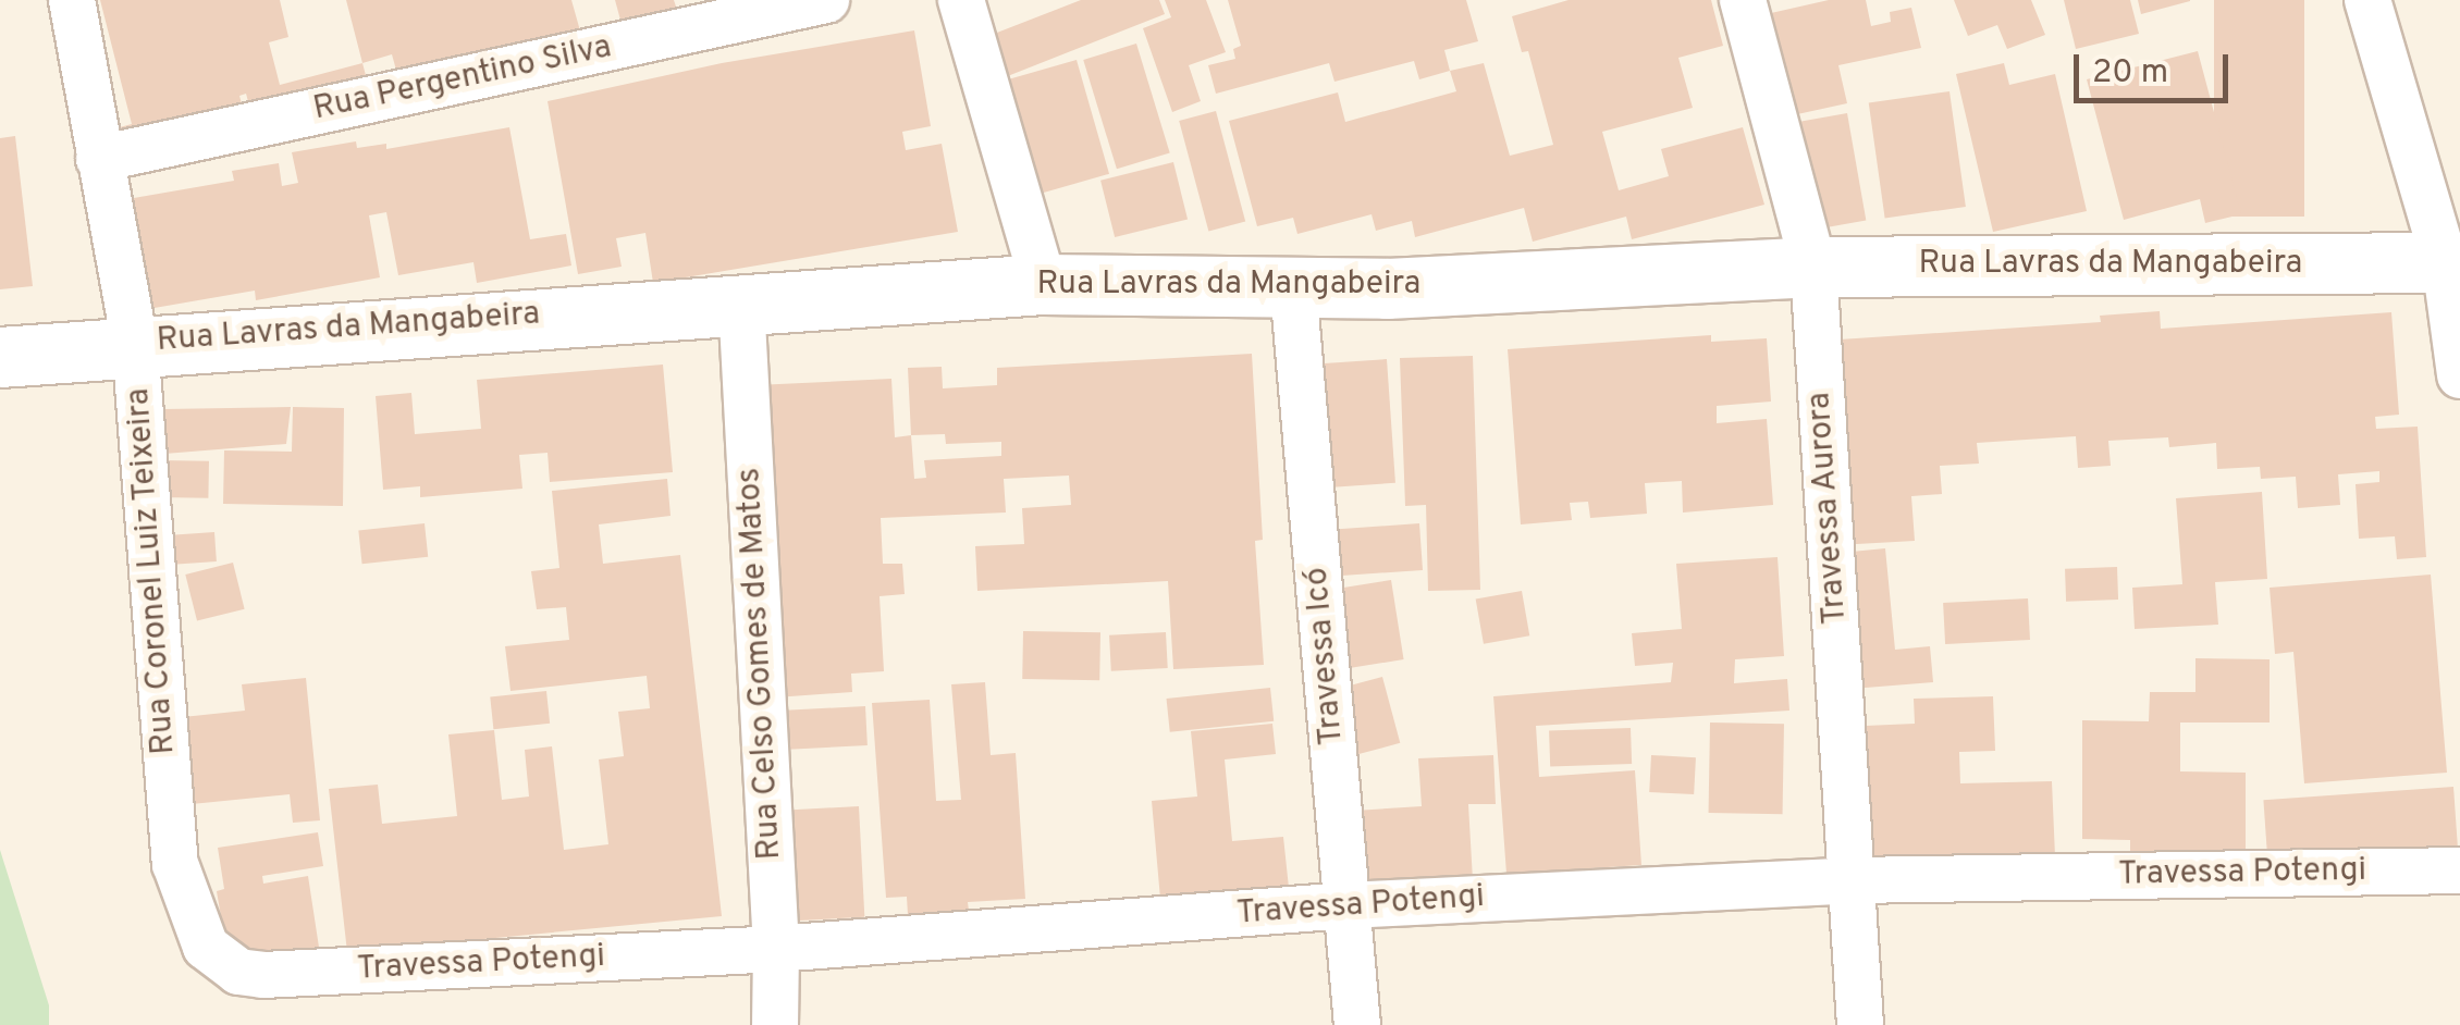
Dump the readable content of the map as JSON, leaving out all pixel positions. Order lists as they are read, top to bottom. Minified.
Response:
{"streets":{"street":["Rua Pergentino Silva","Rua Lavras da Mangabeira","Travessa Aurora","Rua Coronel Luiz Teixeira","Travessa Icó","Rua Celso Gomes de Matos","Travessa Potengi"]},"crossings":[["Rua Pergentino Silva","Rua Coronel Luiz Teixeira"],["Rua Lavras da Mangabeira","Travessa Aurora"],["Rua Lavras da Mangabeira","Rua Coronel Luiz Teixeira"],["Rua Lavras da Mangabeira","Travessa Icó"],["Rua Lavras da Mangabeira","Rua Celso Gomes de Matos"],["Travessa Aurora","Travessa Potengi"],["Rua Coronel Luiz Teixeira","Travessa Potengi"],["Travessa Icó","Travessa Potengi"],["Rua Celso Gomes de Matos","Travessa Potengi"]],"scale_bar":"20 m"}
